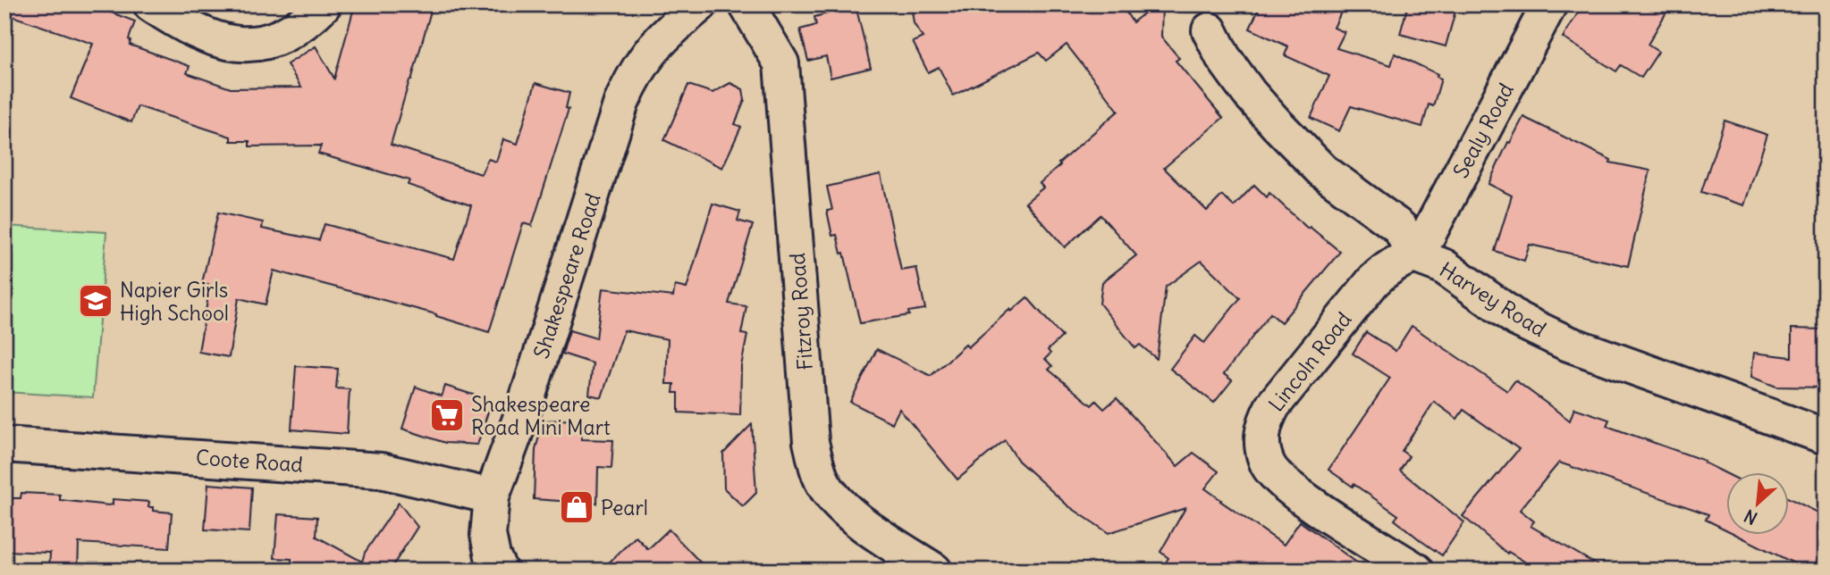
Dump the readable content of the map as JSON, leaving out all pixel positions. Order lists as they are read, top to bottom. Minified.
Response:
{"streets":{"street":["Sealy Road","Shakespeare Road","Harvey Road","Fitzroy Road","Lincoln Road","Coote Road"]},"crossings":[["Sealy Road","Harvey Road"],["Sealy Road","Lincoln Road"],["Shakespeare Road","Coote Road"],["Harvey Road","Lincoln Road"]],"places":{"school or university":["Napier Girls High School"],"supermarket":["Shakespeare Road Mini Mart"],"shop":["Pearl"]},"north":"bottom left"}
